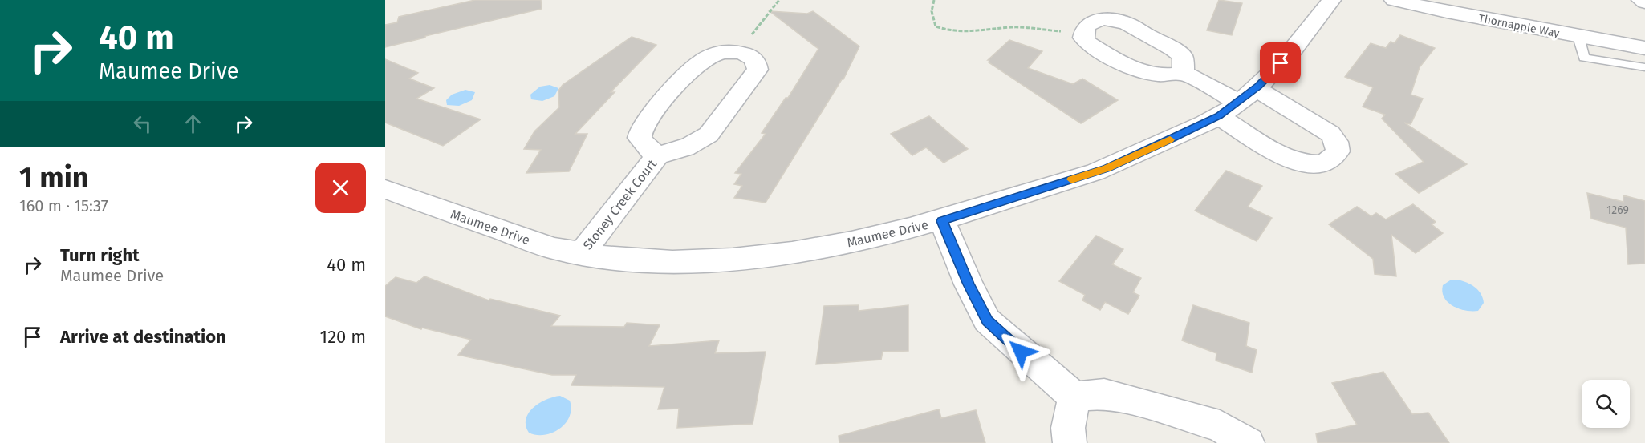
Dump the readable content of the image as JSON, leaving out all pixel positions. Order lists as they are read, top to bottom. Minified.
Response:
{"streets":{"street":["Thornapple Way","Stoney Creek Court","Maumee Drive"]},"crossings":[["Stoney Creek Court","Maumee Drive"]],"house_numbers":["1269"],"page":{"turn":["40 m","Maumee Drive"],"heading":["1 min","160 m · 15:37"],"list":[{"name":"Turn right","note":"Maumee Drive","value":"40 m"},{"name":"Arrive at destination","value":"120 m"}]}}
